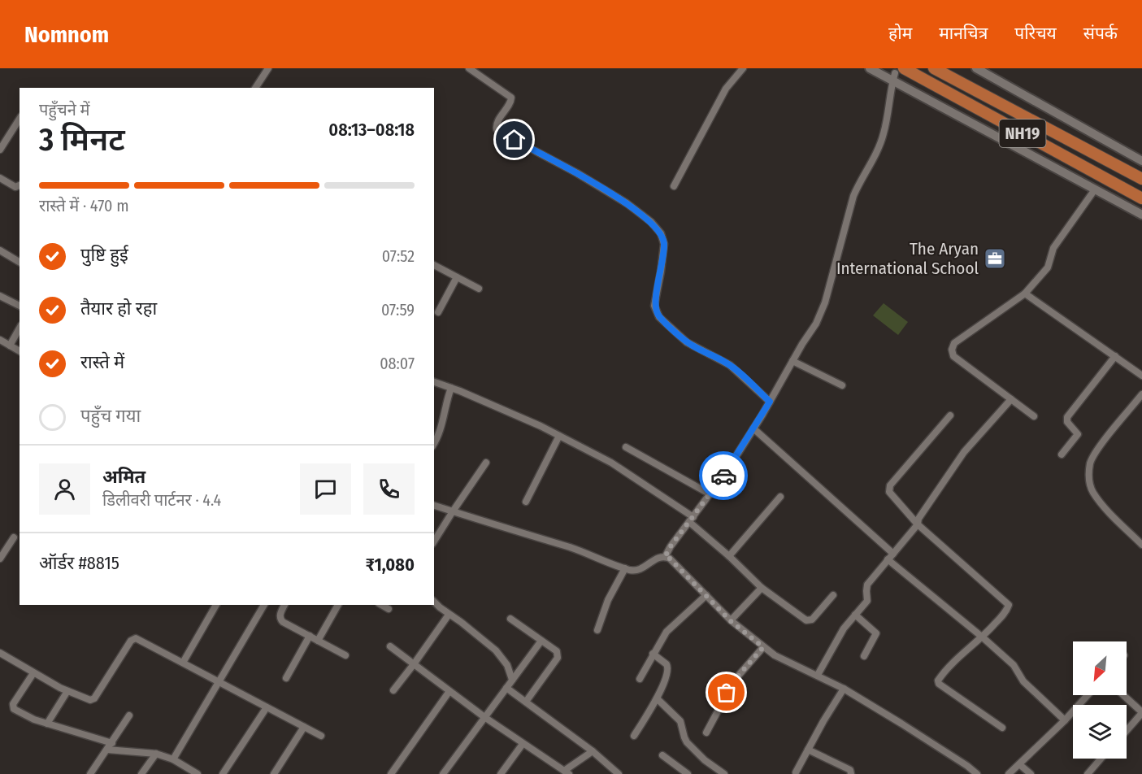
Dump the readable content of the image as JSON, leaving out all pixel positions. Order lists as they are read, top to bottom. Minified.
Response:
{"streets":{"highway":["NH19"]},"places":{"office":["The Aryan International School"]},"north":"bottom left","page":{"header":"Nomnom","nav":["होम","मानचित्र","परिचय","संपर्क"],"heading":["3 मिनट","पहुँचने में","08:13–08:18"],"panel":["अमित","डिलीवरी पार्टनर · 4.4","ऑर्डर #8815","₹1,080"],"bar":"रास्ते में · 470 m","list":[["पुष्टि हुई","07:52"],["तैयार हो रहा","07:59"],["रास्ते में","08:07"],"पहुँच गया"]}}
